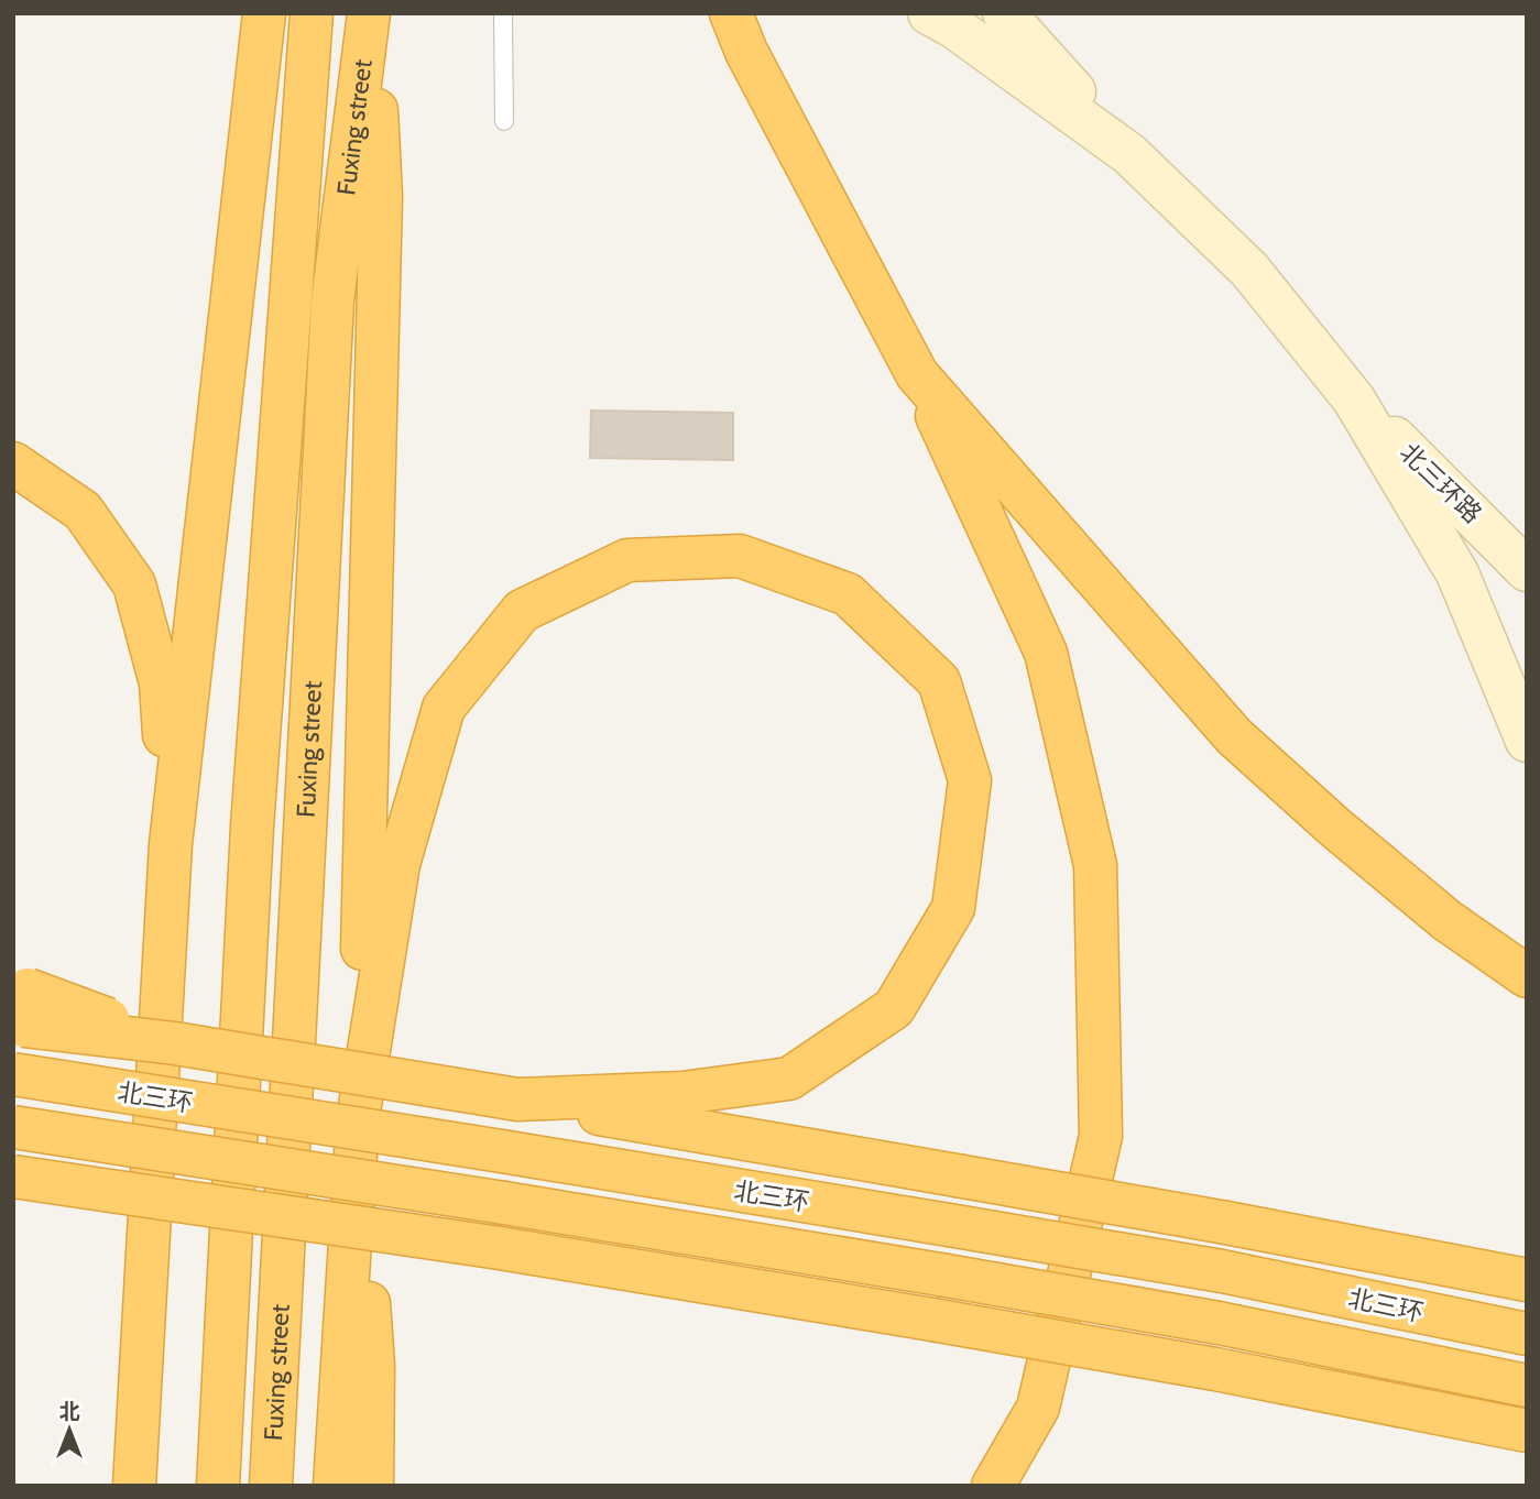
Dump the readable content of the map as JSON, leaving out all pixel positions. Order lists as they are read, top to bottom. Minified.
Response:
{"streets":{"highway":["Fuxing street","北三环"],"main road":["北三环路"]},"north":"top"}
